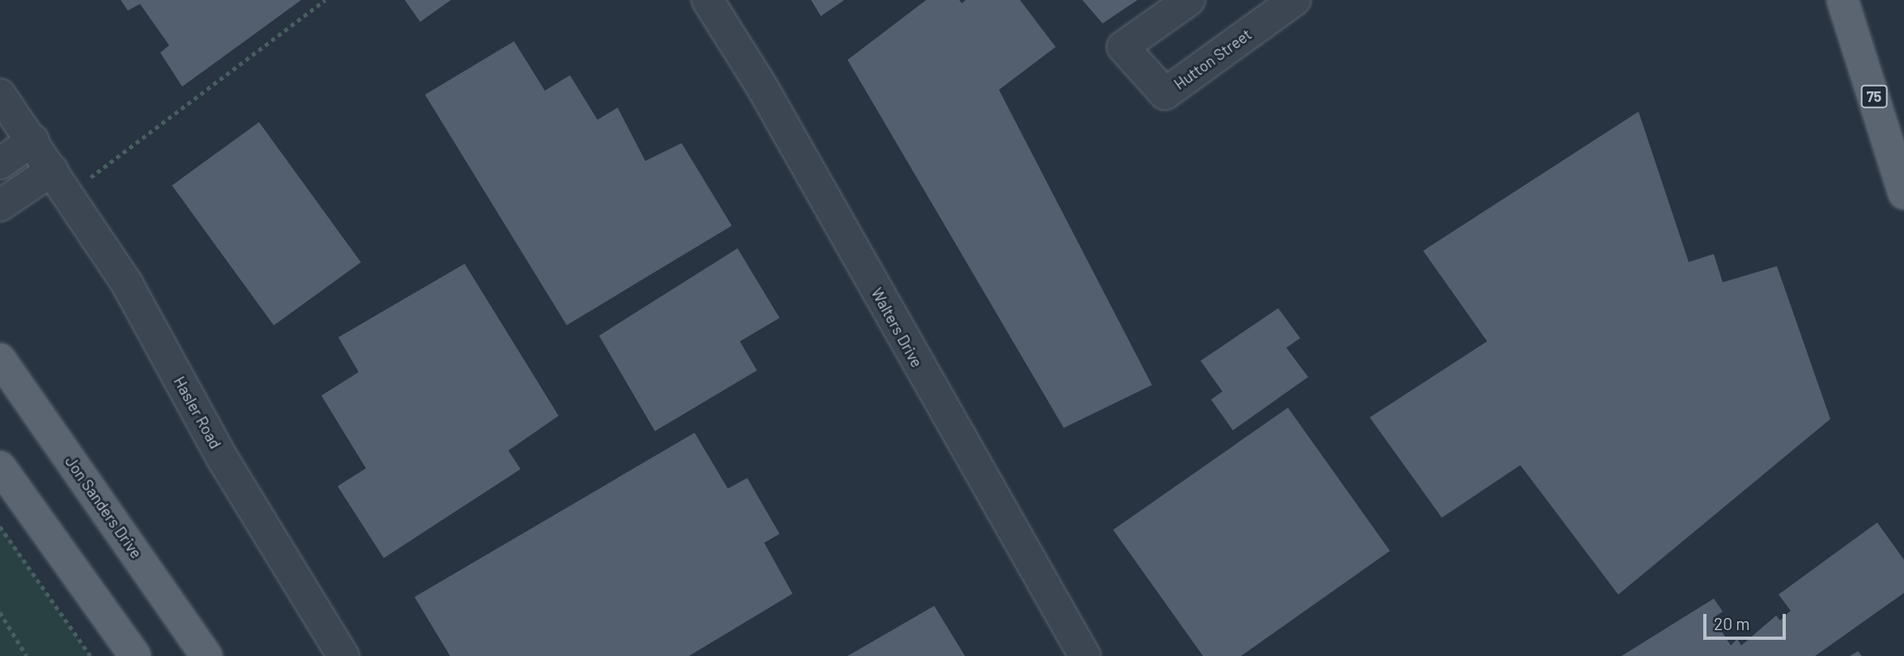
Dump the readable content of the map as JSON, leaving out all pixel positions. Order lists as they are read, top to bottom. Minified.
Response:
{"streets":{"main road":["75","Jon Sanders Drive"],"street":["Hutton Street","Walters Drive","Hasler Road"]},"scale_bar":"20 m"}
